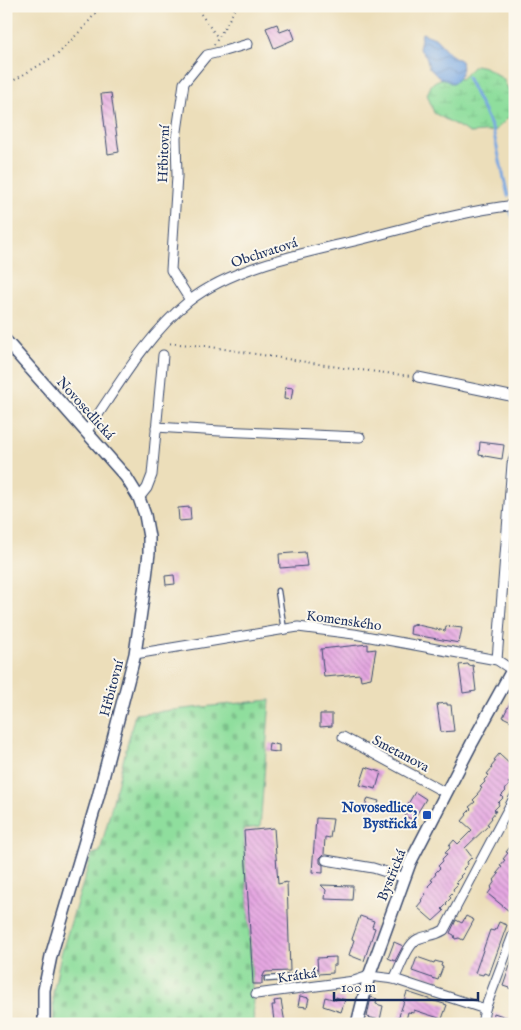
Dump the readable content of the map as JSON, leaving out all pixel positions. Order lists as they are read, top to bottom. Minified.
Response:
{"streets":{"street":["Hřbitovní","Obchvatová","Novosedlická","Komenského","Smetanova","Bystřická","Krátká"]},"crossings":[["Hřbitovní","Obchvatová"],["Hřbitovní","Novosedlická"],["Hřbitovní","Komenského"],["Obchvatová","Novosedlická"],["Komenského","Bystřická"],["Smetanova","Bystřická"],["Bystřická","Krátká"]],"places":{"transit":["Novosedlice, Bystřická"]},"scale_bar":"100 m"}
